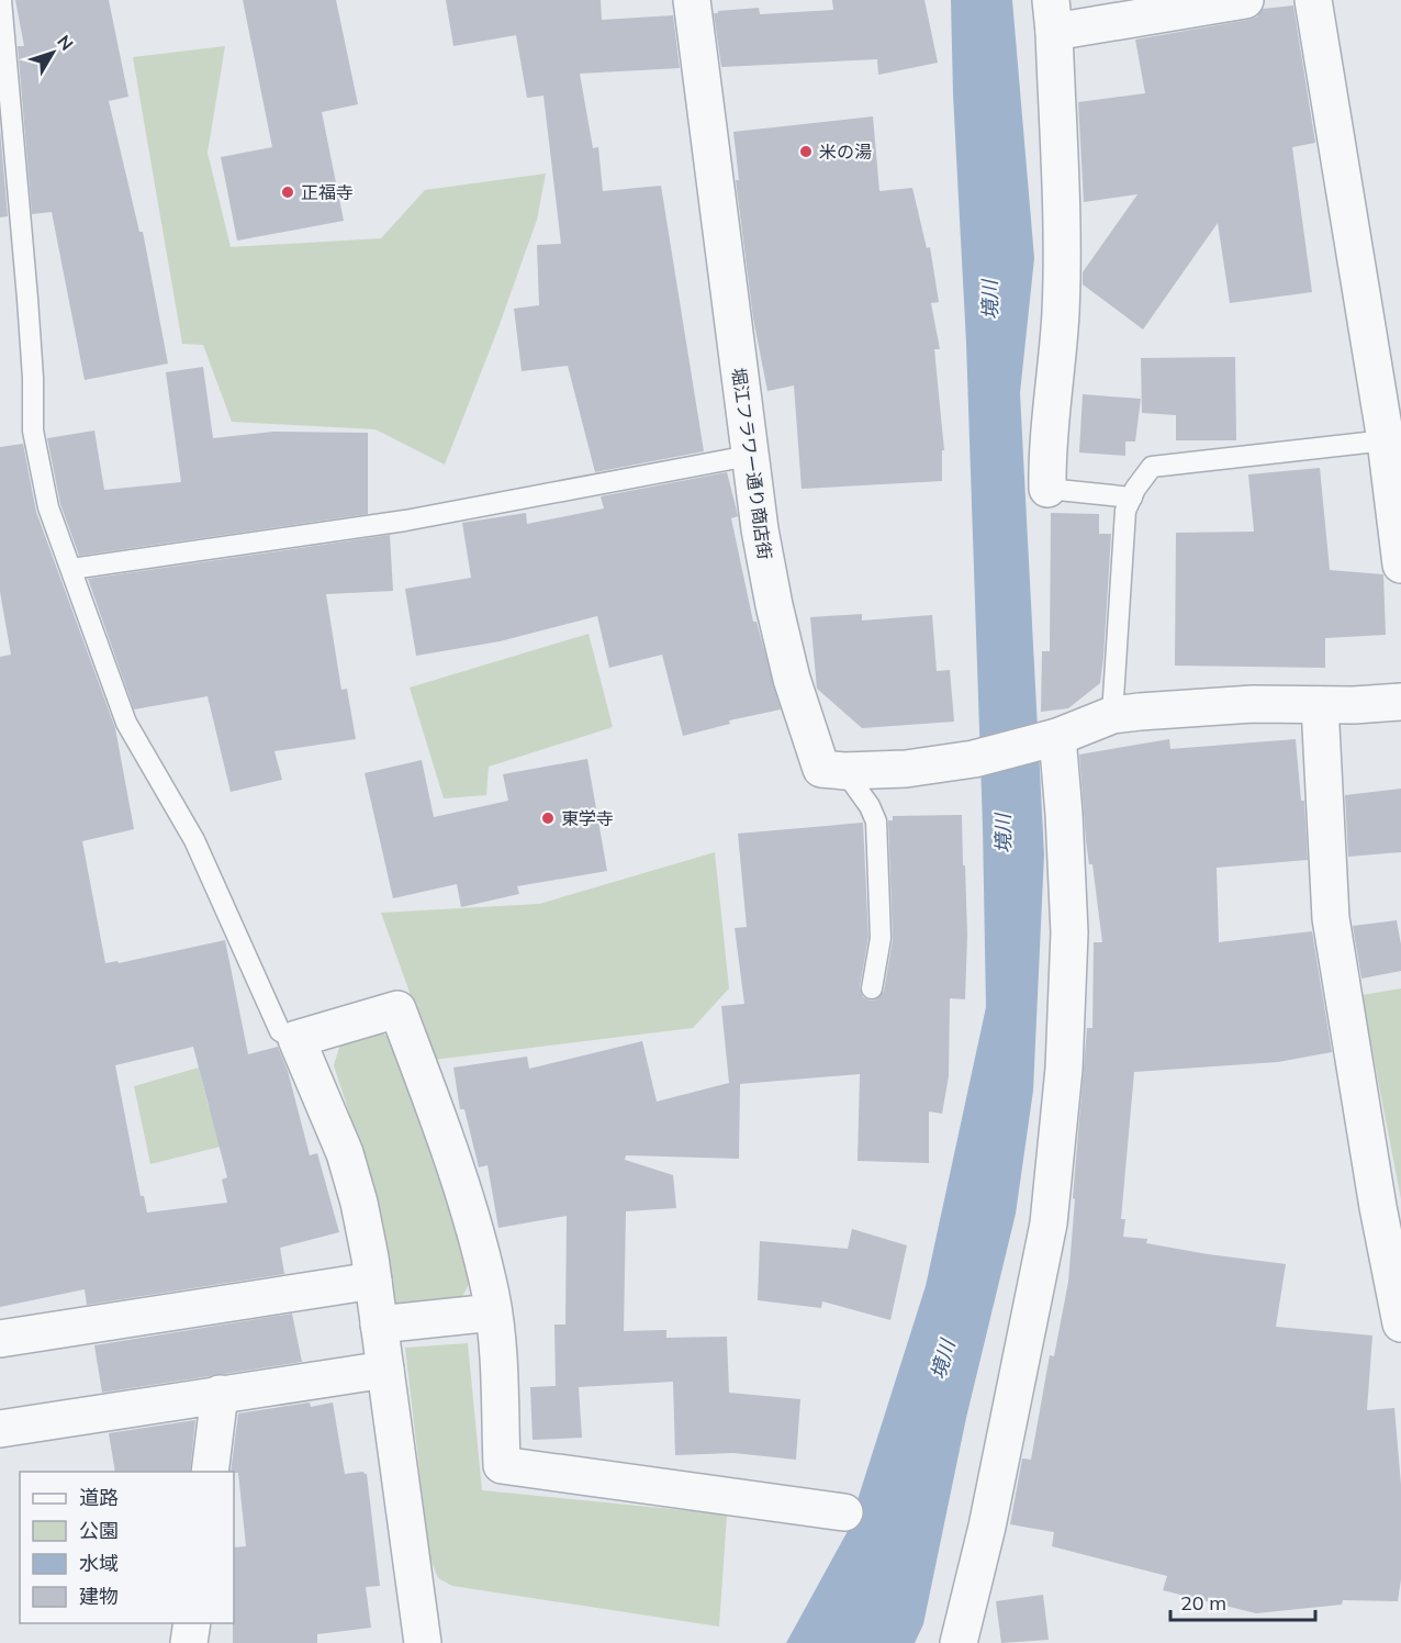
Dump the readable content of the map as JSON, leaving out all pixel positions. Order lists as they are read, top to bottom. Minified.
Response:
{"streets":{"street":["堀江フラワー通り商店街"]},"water":["境川"],"places":["米の湯","正福寺","東学寺"],"legend":["道路","公園","水域","建物"],"scale_bar":"20 m","north":"top right"}
